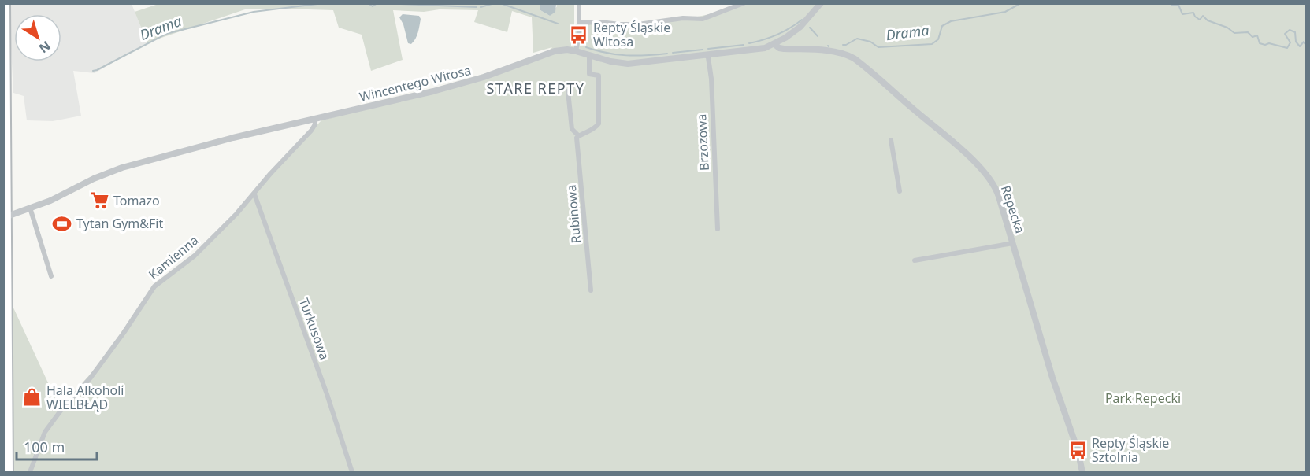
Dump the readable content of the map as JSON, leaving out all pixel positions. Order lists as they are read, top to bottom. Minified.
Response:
{"streets":{"street":["Wincentego Witosa","Brzozowa","Repecka","Rubinowa","Kamienna","Turkusowa"]},"crossings":[["Wincentego Witosa","Brzozowa"],["Wincentego Witosa","Repecka"],["Wincentego Witosa","Kamienna"],["Kamienna","Turkusowa"]],"districts":["STARE REPTY"],"water":["Drama"],"parks":["Park Repecki"],"places":{"bus stop":["Repty Śląskie Witosa","Repty Śląskie Sztolnia"],"supermarket":["Tomazo"],"sports":["Tytan Gym&Fit"],"shop":["Hala Alkoholi WIELBŁĄD"]},"scale_bar":"100 m","north":"bottom right"}
